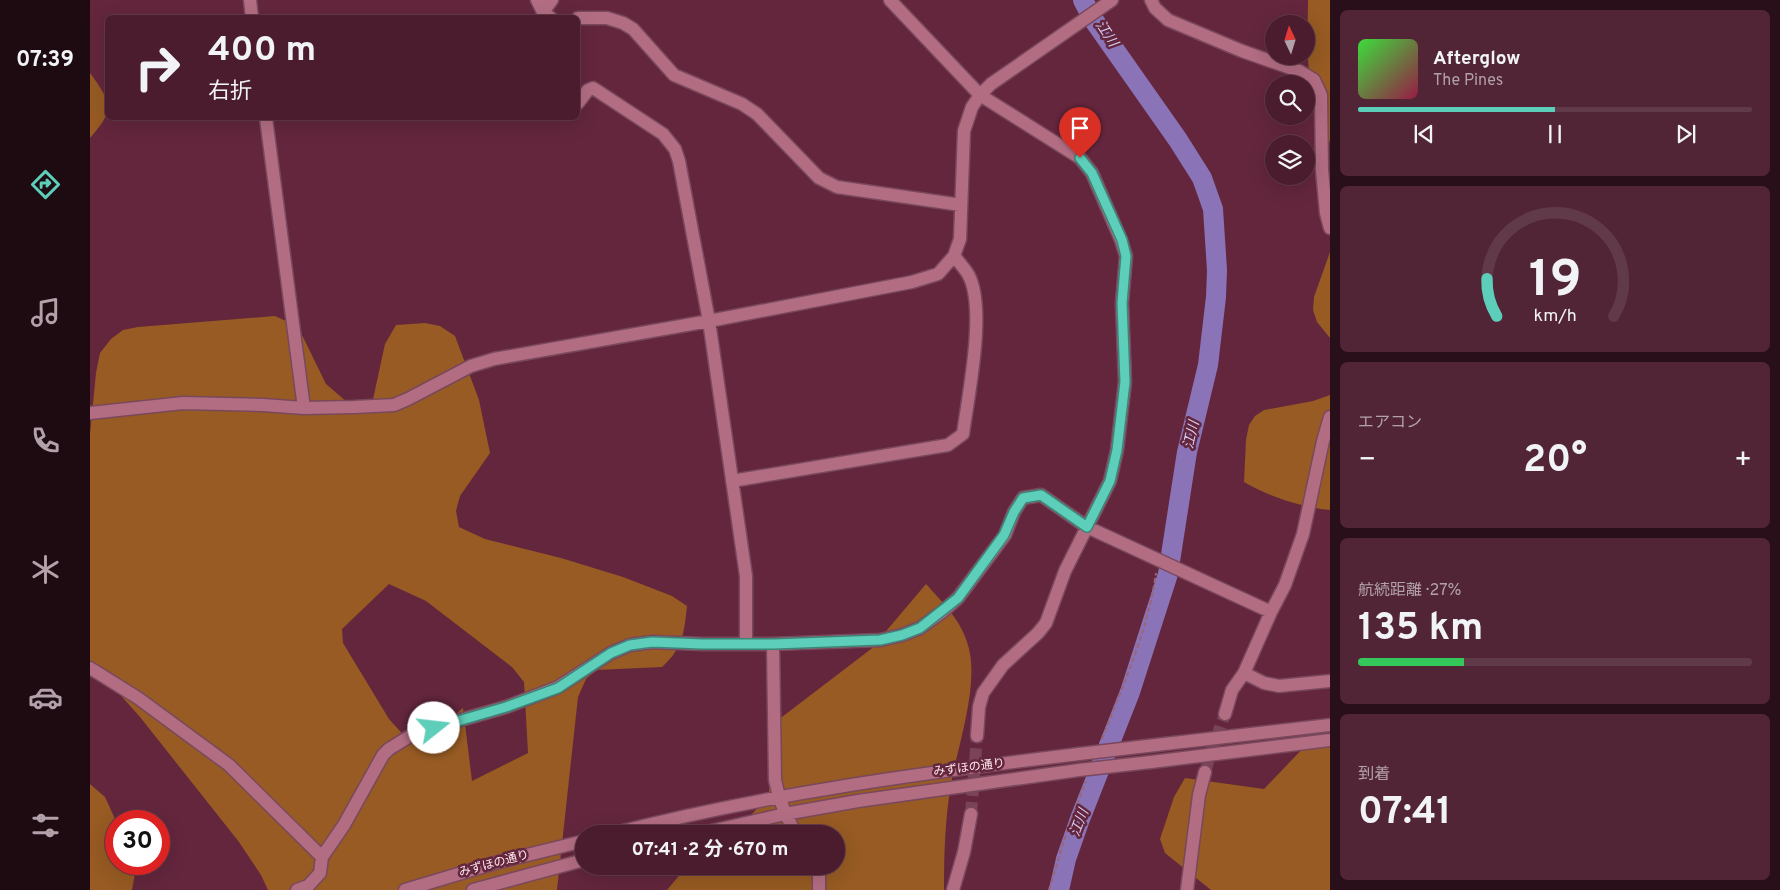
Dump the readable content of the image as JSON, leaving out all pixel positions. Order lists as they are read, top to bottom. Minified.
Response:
{"streets":{"street":["みずほの通り"]},"water":["江川"],"north":"top","page":{"tabs":"07:39","turn":["400 m","右折"],"song":["Afterglow","The Pines"],"tile":["エアコン",["航続距離 · 27%","135 km"],["到着","07:41"]],"heat":["−","20°","+"],"limit":"30","trip":"07:41 · 2 分 · 670 m","gauge":["19","km/h"]}}
